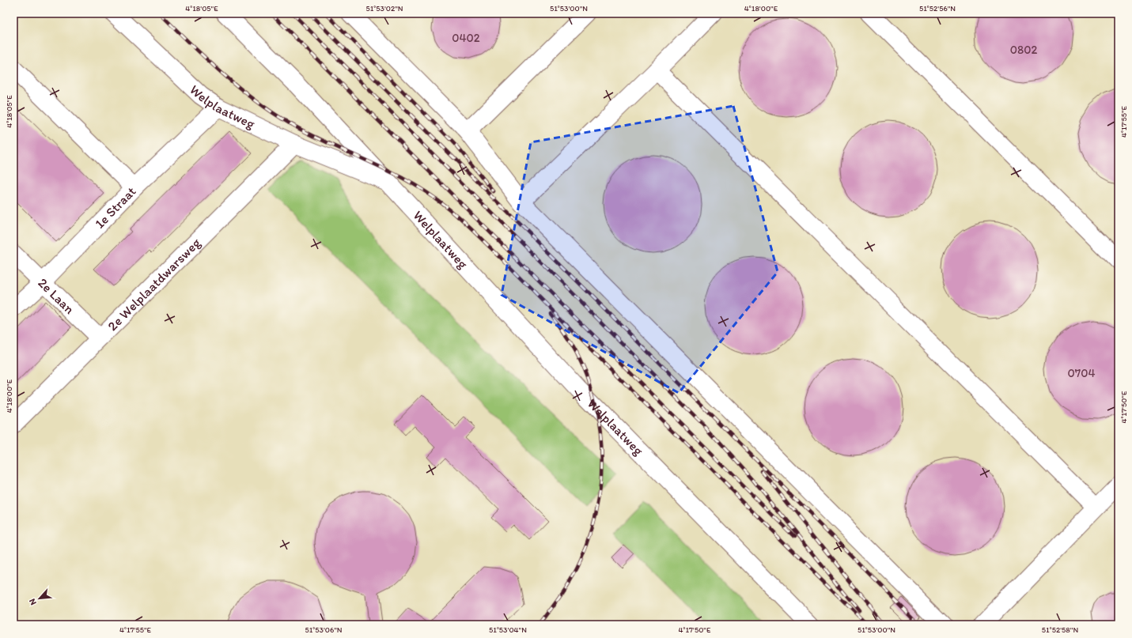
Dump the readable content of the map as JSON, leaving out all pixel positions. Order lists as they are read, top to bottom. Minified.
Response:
{"streets":{"lane":["Welplaatweg","1e Straat","2e Welplaatdwarsweg","2e Laan"]},"crossings":[["Welplaatweg","1e Straat"],["Welplaatweg","2e Welplaatdwarsweg"],["1e Straat","2e Laan"],["2e Welplaatdwarsweg","2e Laan"]],"house_numbers":["0402","0802","0704"],"north":"bottom left","coordinates":["4°18'05\"E","51°53'02\"N","51°53'00\"N","4°18'00\"E","51°52'56\"N","4°17'55\"E","4°17'50\"E","51°53'06\"N","51°53'04\"N","51°52'58\"N"]}
